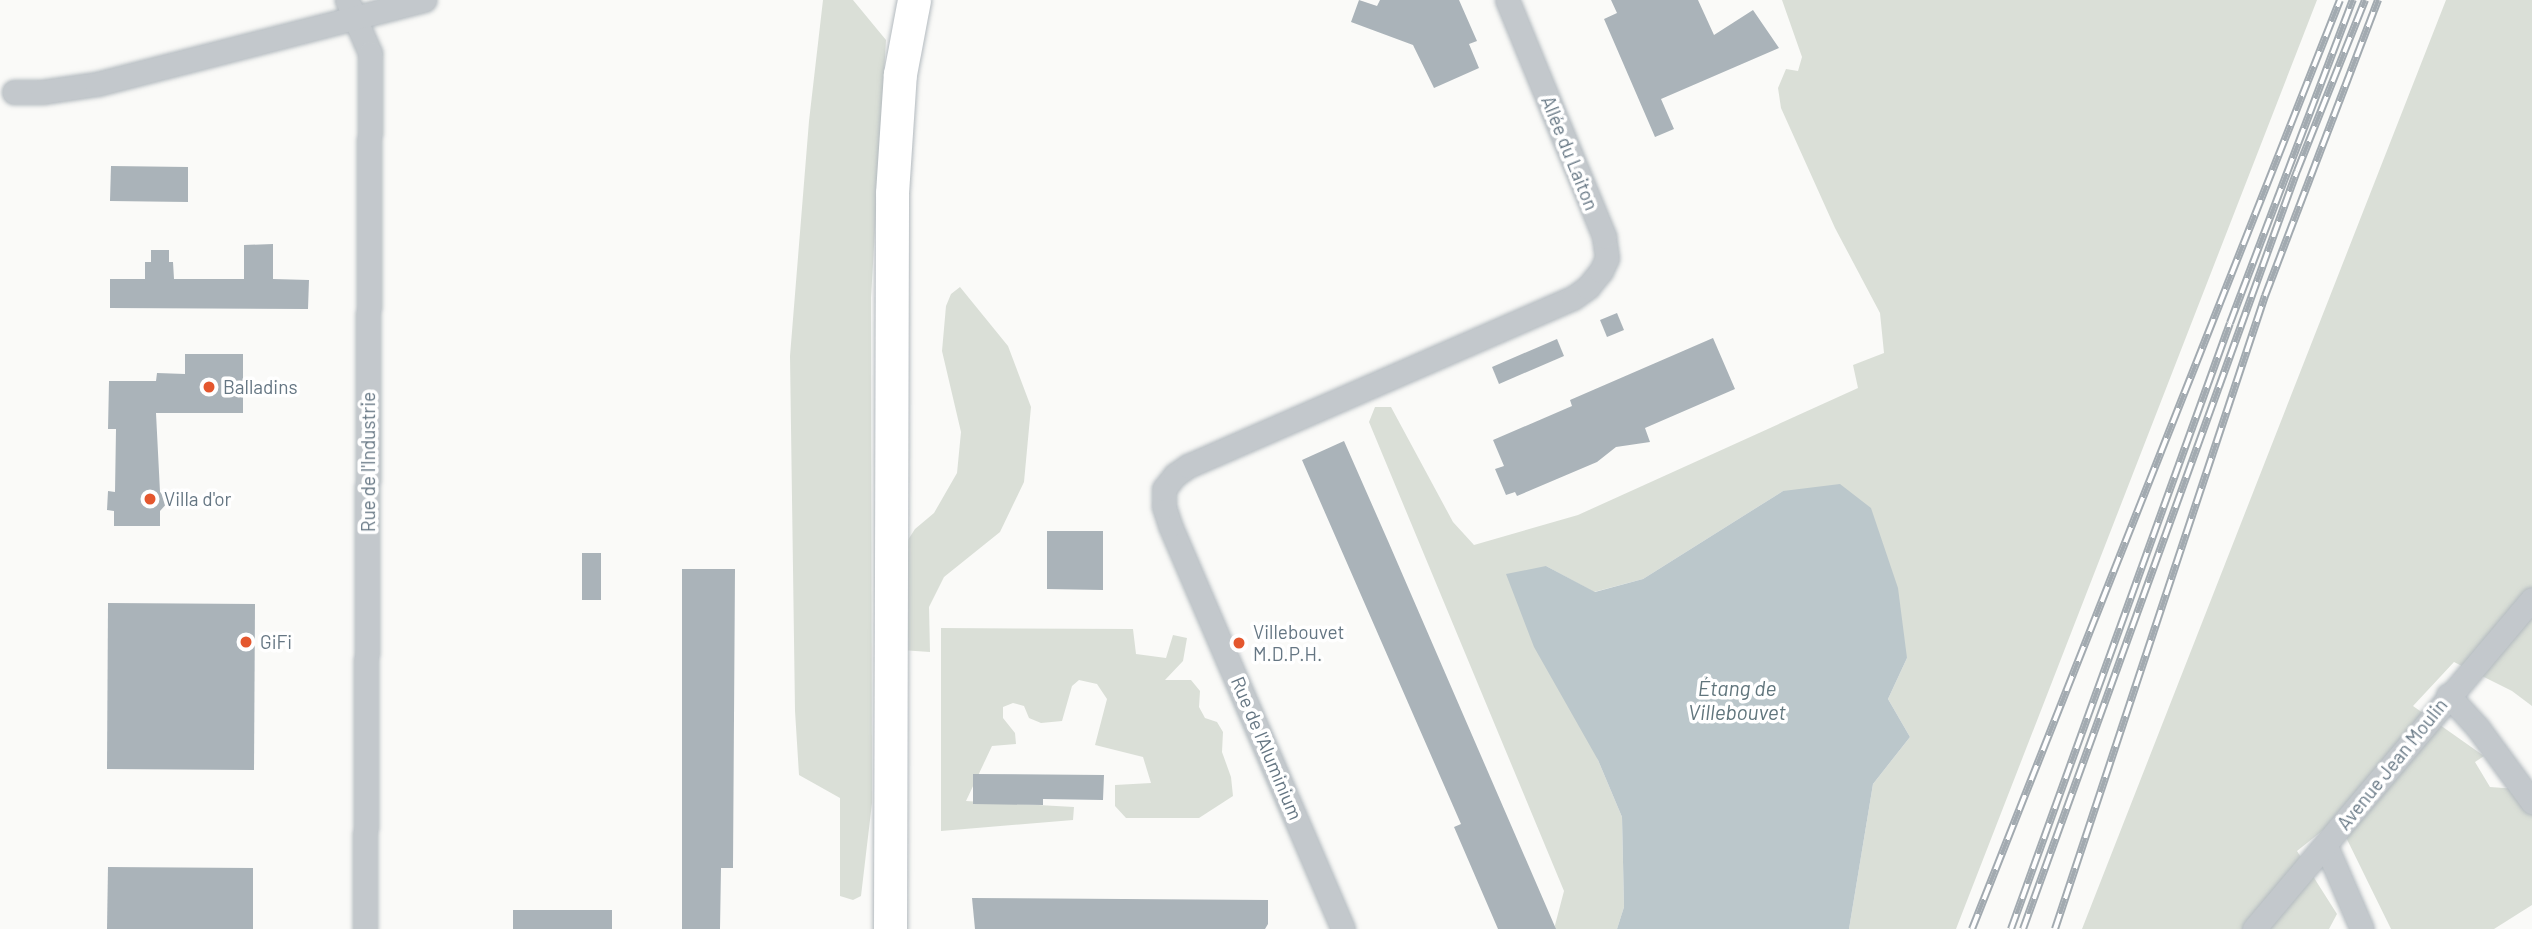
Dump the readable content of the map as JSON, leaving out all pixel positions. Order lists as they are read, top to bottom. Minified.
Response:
{"streets":{"street":["Allée du Laiton","Rue de l'Industrie","Rue de l'Aluminium","Avenue Jean Moulin"]},"crossings":[["Allée du Laiton","Rue de l'Aluminium"]],"water":["Étang de Villebouvet"],"places":["Balladins","Villa d'or","GiFi","Villebouvet M.D.P.H."]}
